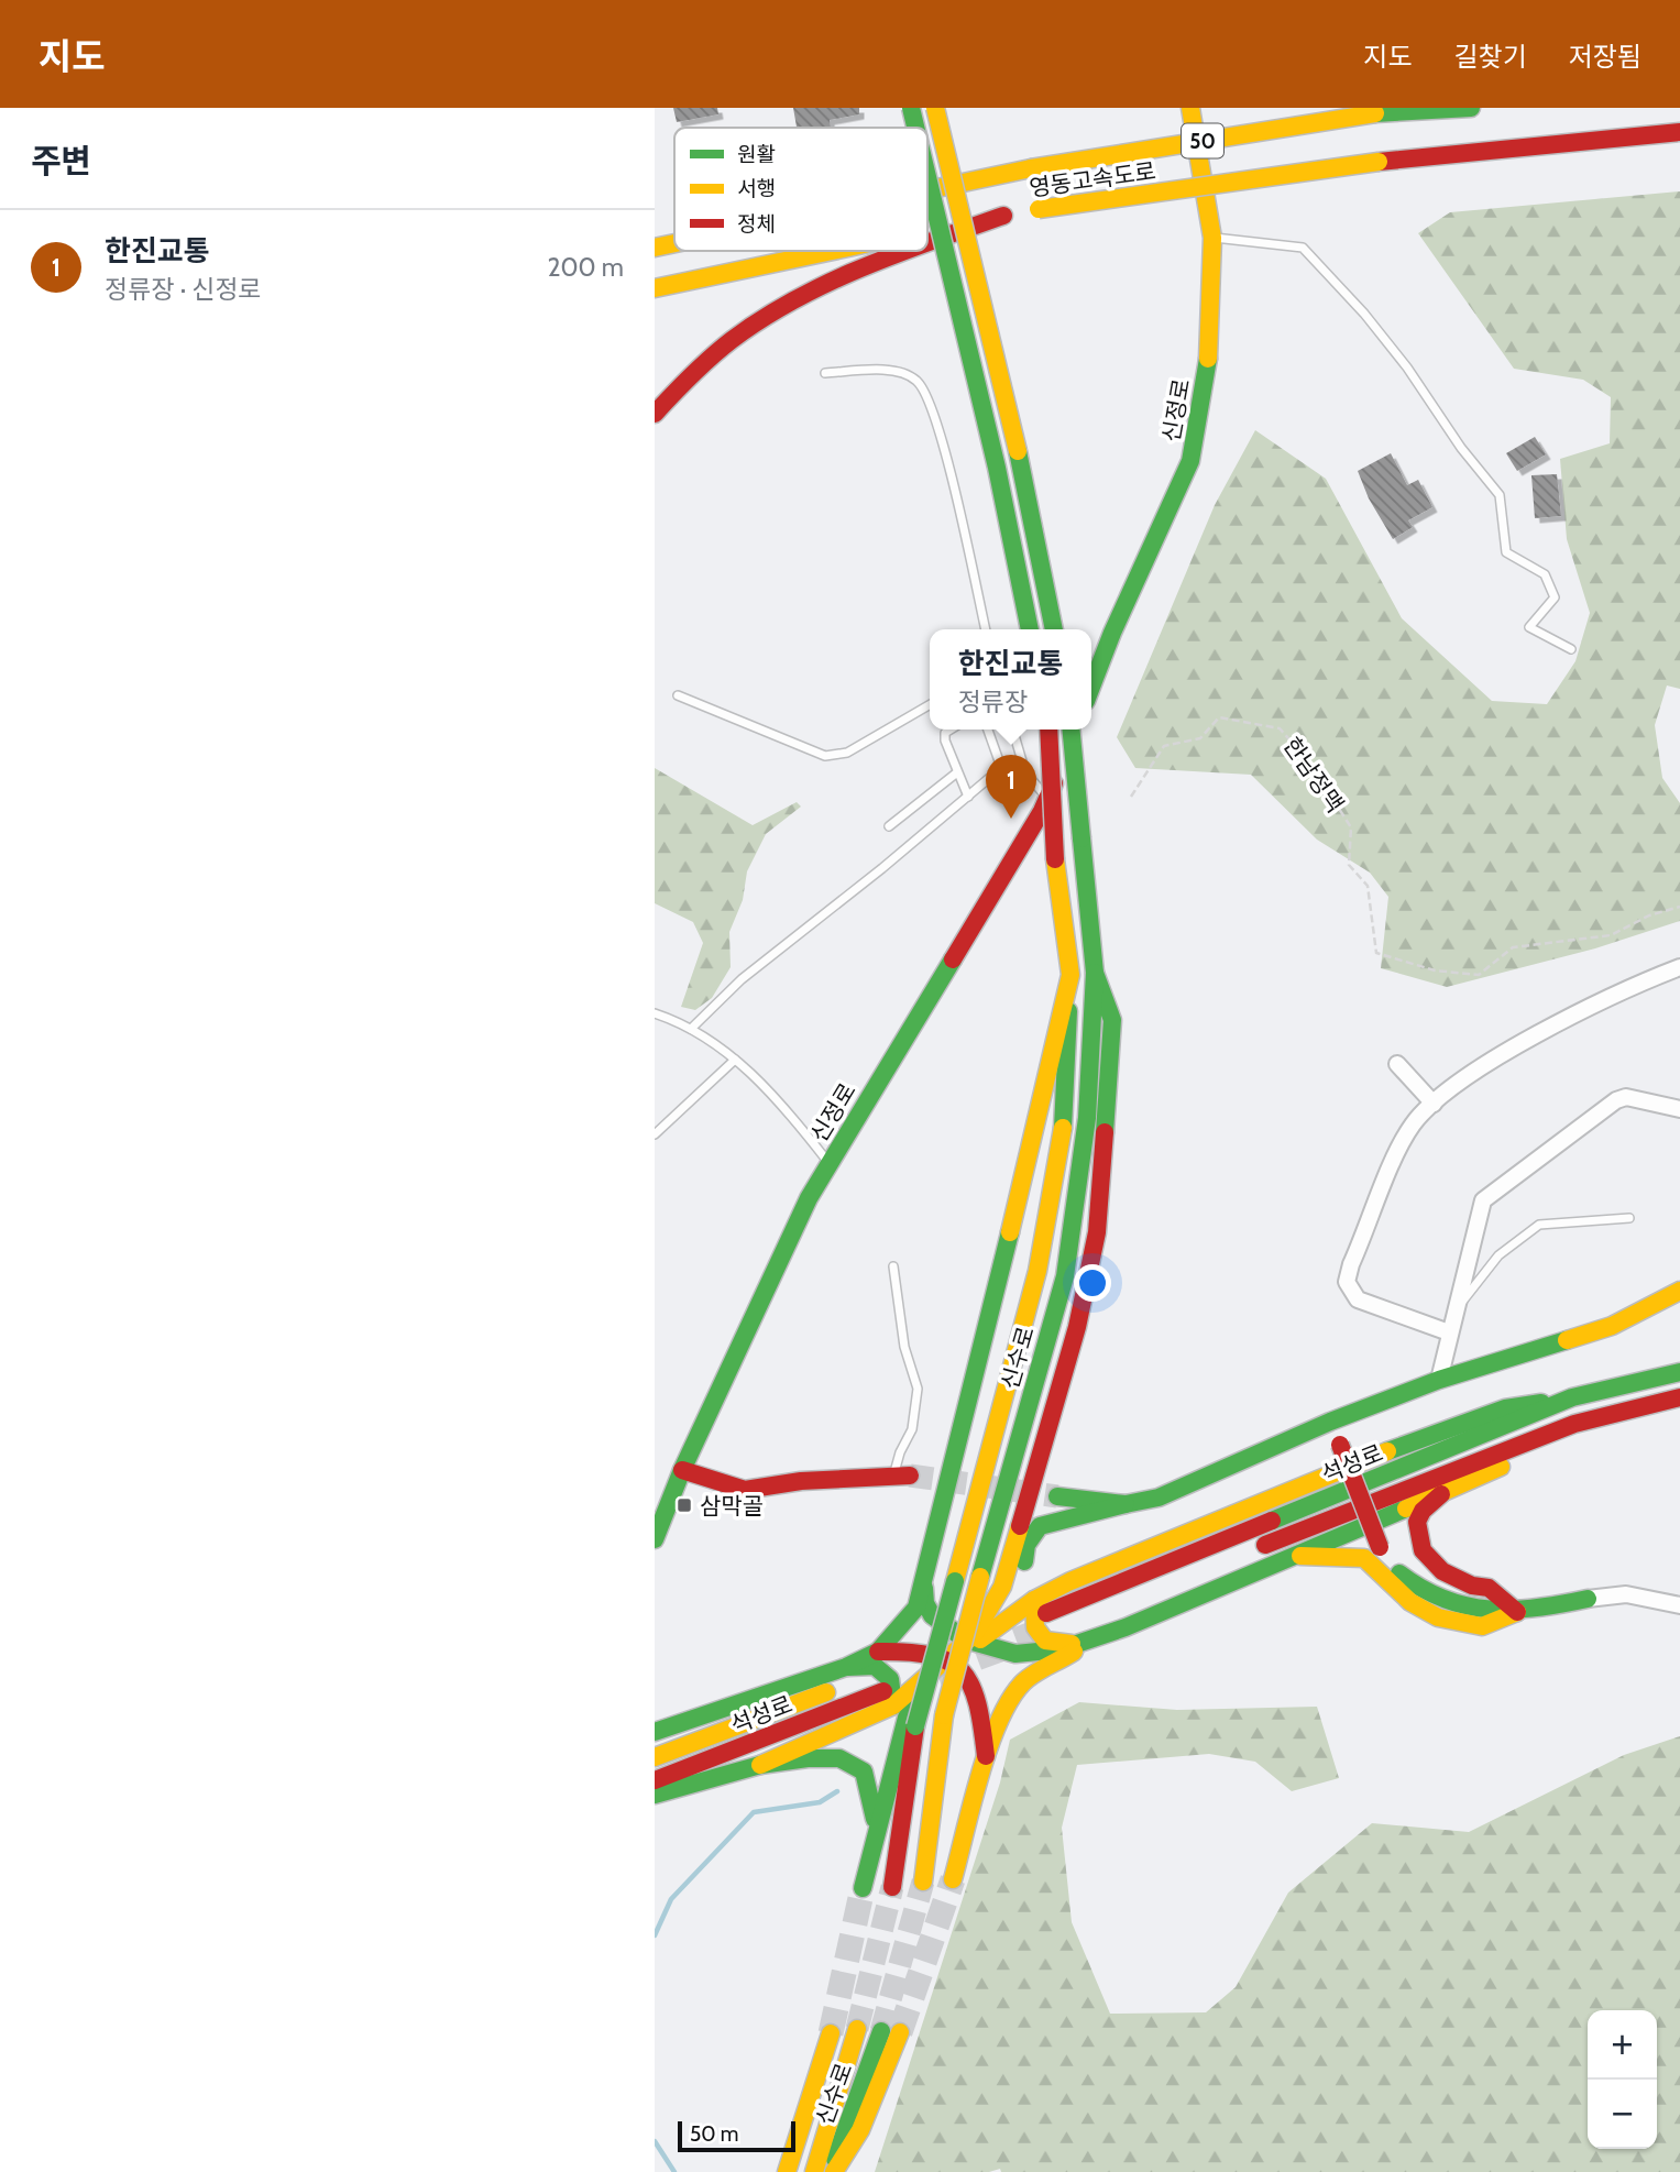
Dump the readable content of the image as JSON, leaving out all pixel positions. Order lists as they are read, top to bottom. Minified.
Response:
{"streets":{"main road":["50","영동고속도로","신정로","신수로","석성로"],"path":["한남정맥"]},"places":{"transit":["삼막골"]},"legend":["원활","서행","정체"],"scale_bar":"50 m","page":{"header":"지도","nav":["지도","길찾기","저장됨"],"heading":"주변","list":[{"mark":"1","name":"한진교통","note":"정류장 · 신정로","value":"200 m"}],"popup":["한진교통","정류장"],"pins":"1","map_buttons":["+","−"],"scale":"50 m"}}
